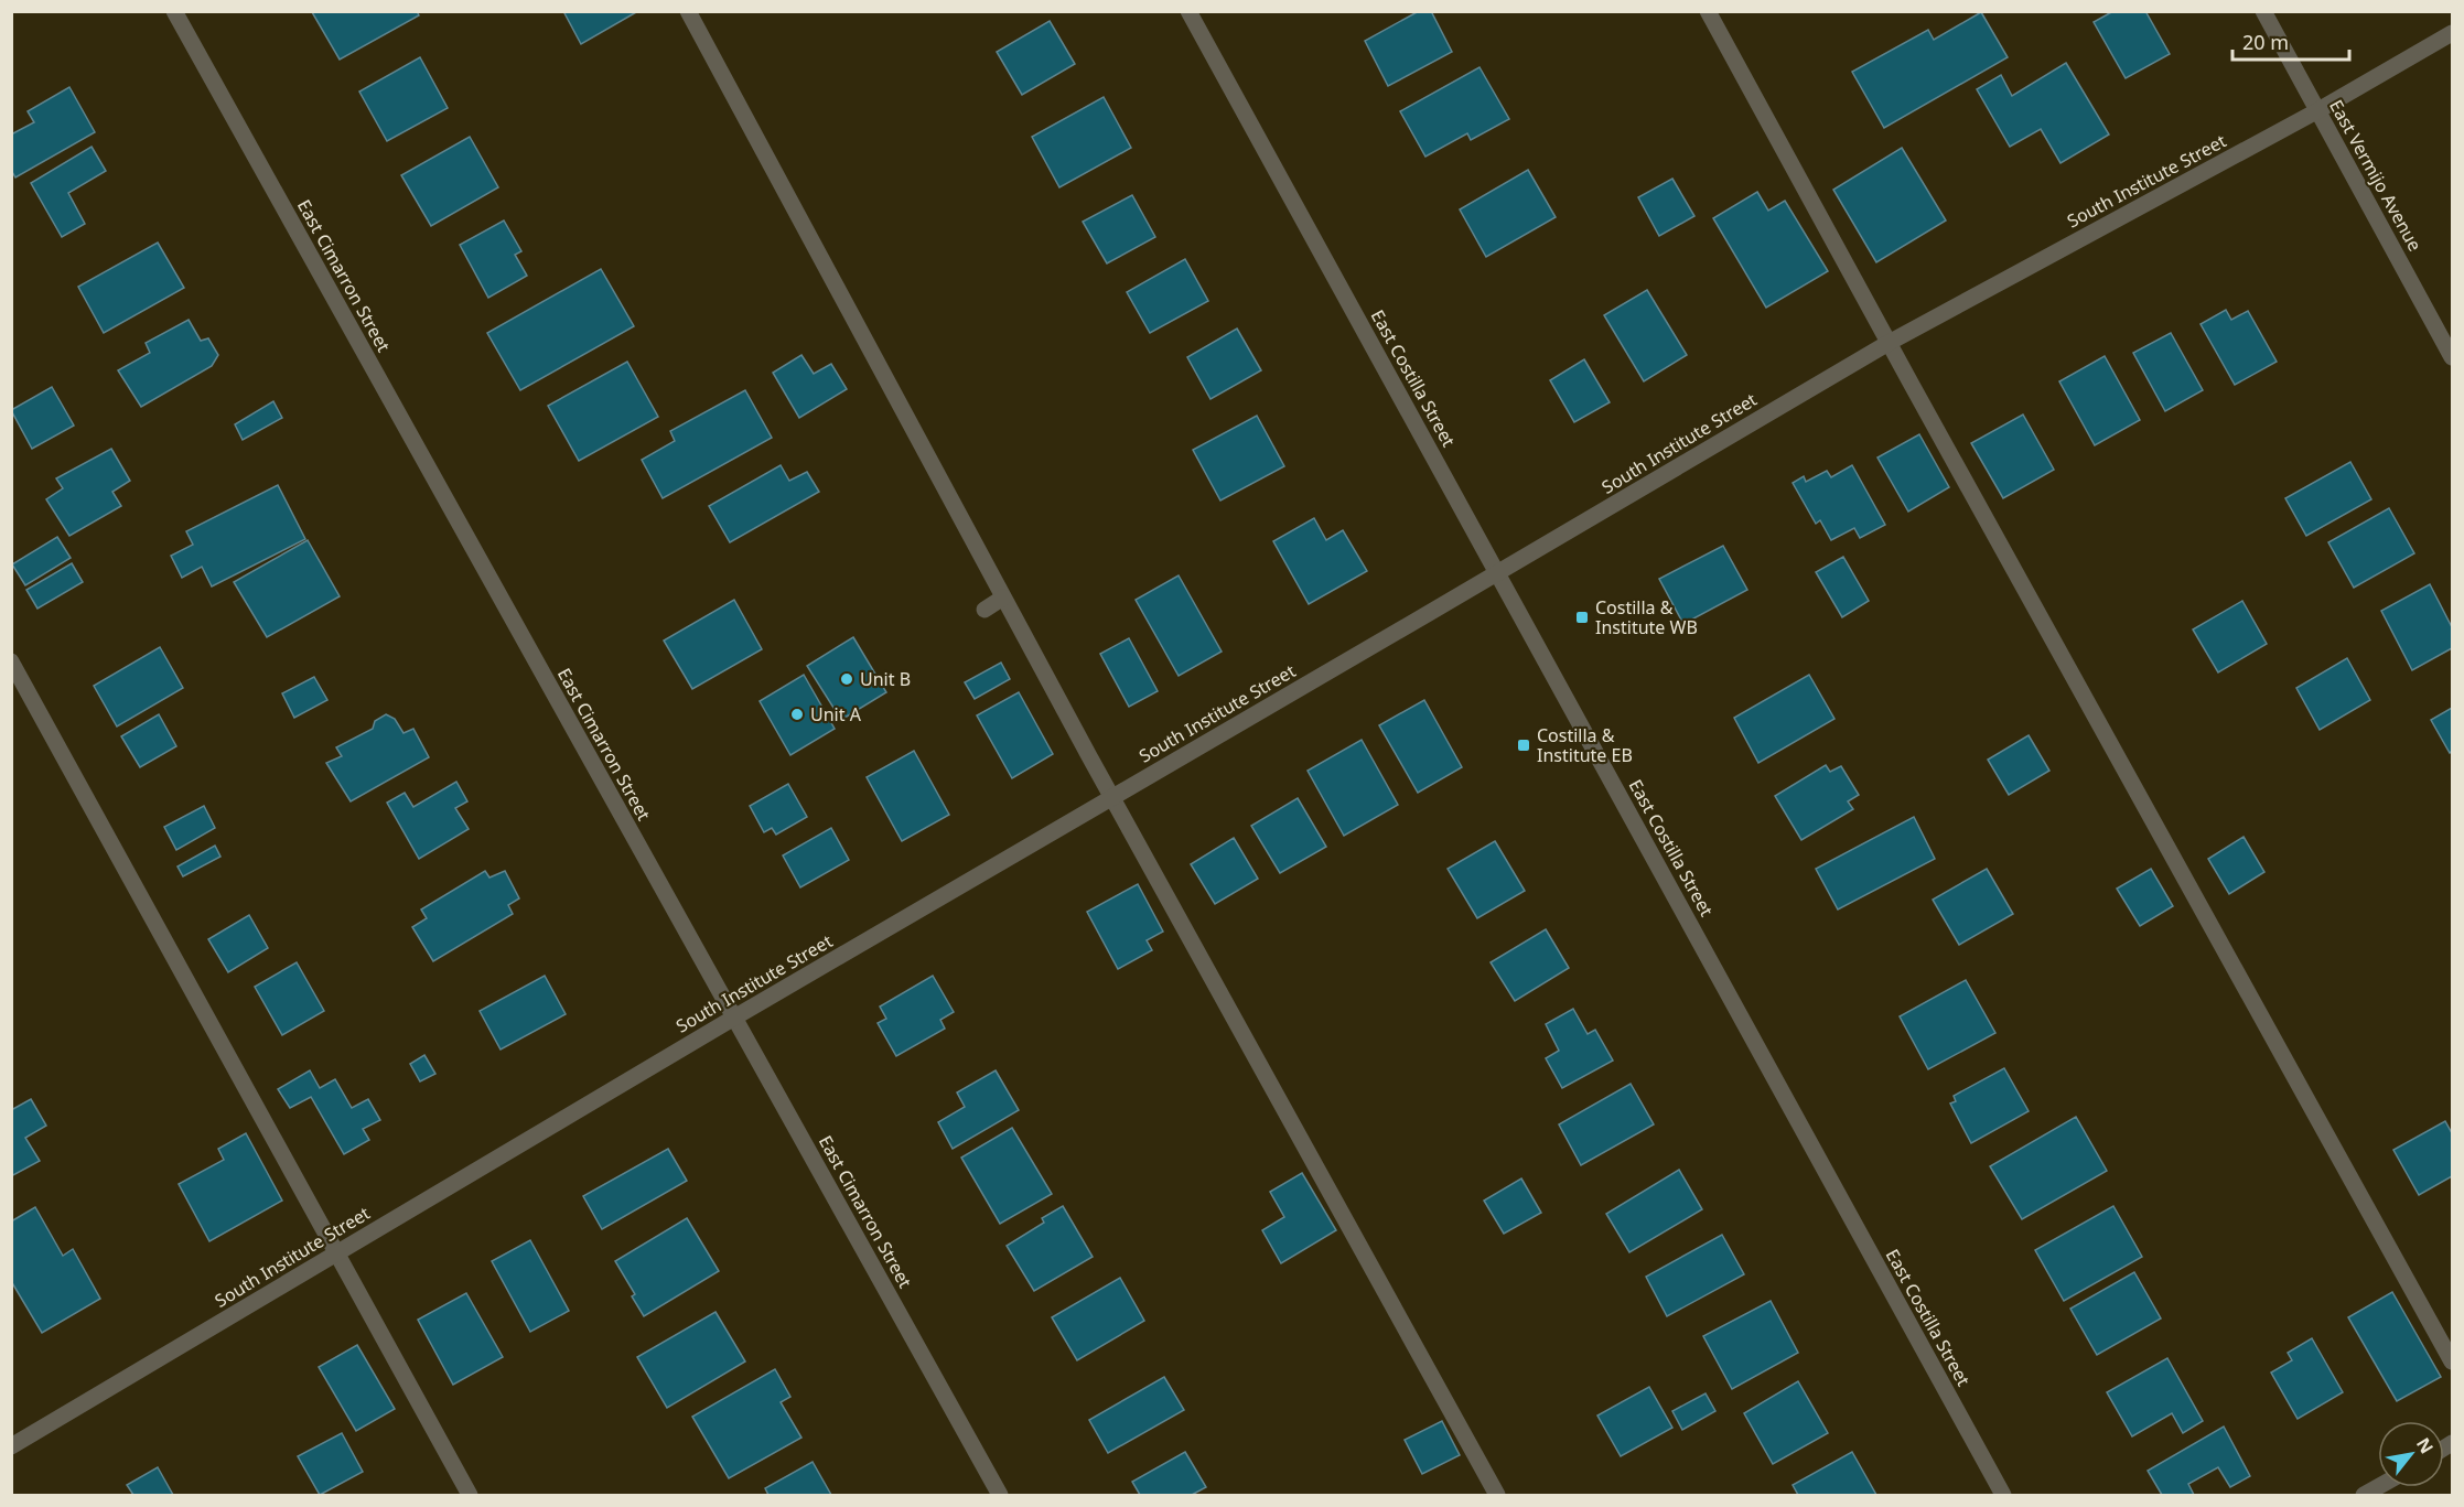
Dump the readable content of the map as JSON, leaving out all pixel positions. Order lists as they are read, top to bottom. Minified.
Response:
{"streets":{"street":["East Vermijo Avenue","South Institute Street","East Cimarron Street","East Costilla Street"]},"crossings":[["East Vermijo Avenue","South Institute Street"],["South Institute Street","East Cimarron Street"],["South Institute Street","East Costilla Street"]],"places":{"transit":["Costilla & Institute WB","Costilla & Institute EB"],"other":["Unit B","Unit A"]},"scale_bar":"20 m","north":"top right"}
